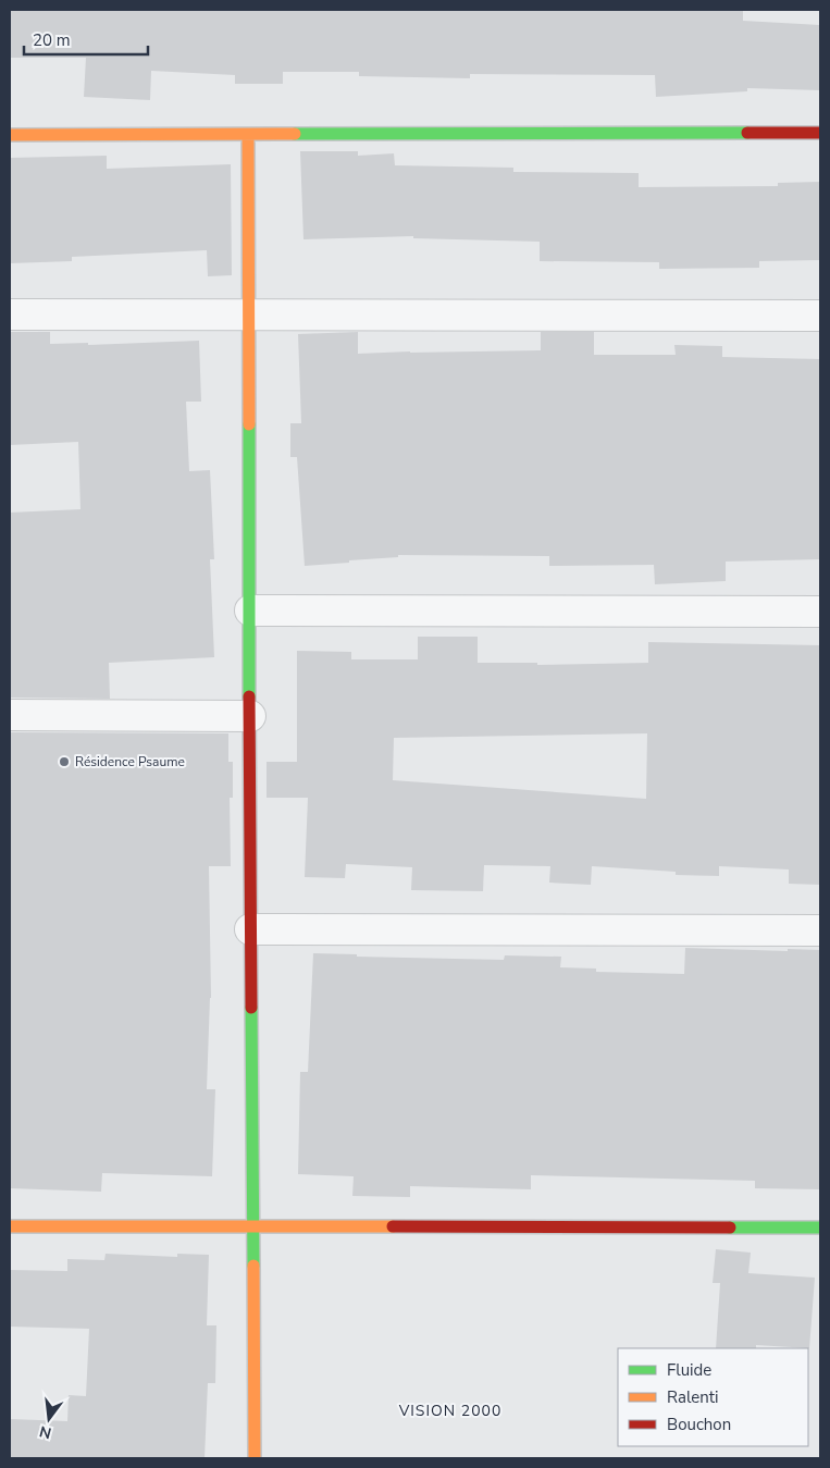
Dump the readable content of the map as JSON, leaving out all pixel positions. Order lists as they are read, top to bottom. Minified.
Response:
{"districts":["VISION 2000"],"places":["Résidence Psaume"],"legend":["Fluide","Ralenti","Bouchon"],"scale_bar":"20 m","north":"bottom"}
